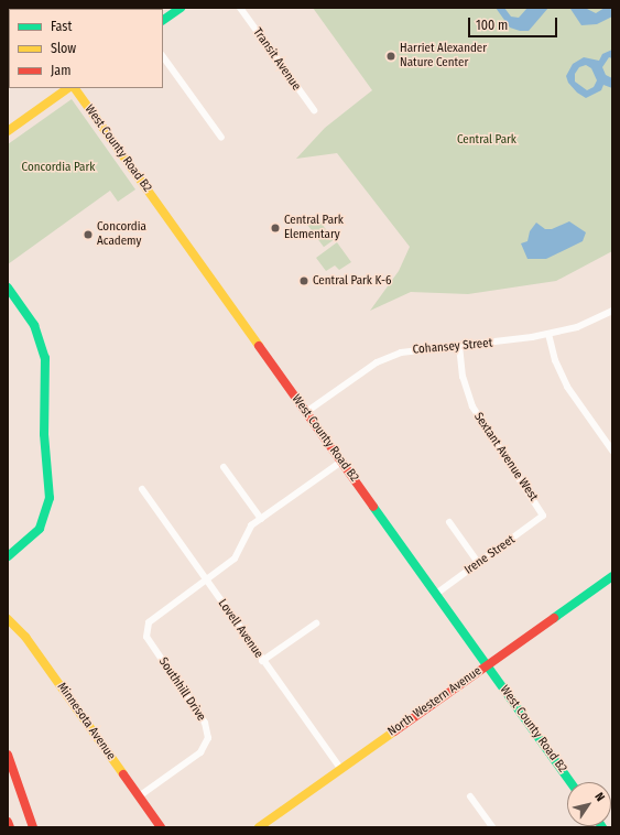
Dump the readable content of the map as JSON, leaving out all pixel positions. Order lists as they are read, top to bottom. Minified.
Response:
{"streets":{"main road":["West County Road B2","North Western Avenue","Minnesota Avenue"],"street":["Transit Avenue","Cohansey Street","Sextant Avenue West","Irene Street","Lovell Avenue","Southhill Drive"]},"crossings":[["West County Road B2","Cohansey Street"],["West County Road B2","Irene Street"],["West County Road B2","North Western Avenue"],["Cohansey Street","Sextant Avenue West"],["Sextant Avenue West","Irene Street"],["Lovell Avenue","Southhill Drive"],["Lovell Avenue","North Western Avenue"],["Southhill Drive","Minnesota Avenue"]],"parks":["Central Park","Concordia Park"],"places":["Harriet Alexander Nature Center","Central Park Elementary","Concordia Academy","Central Park K-6"],"legend":["Fast","Slow","Jam"],"scale_bar":"100 m","north":"top right"}
